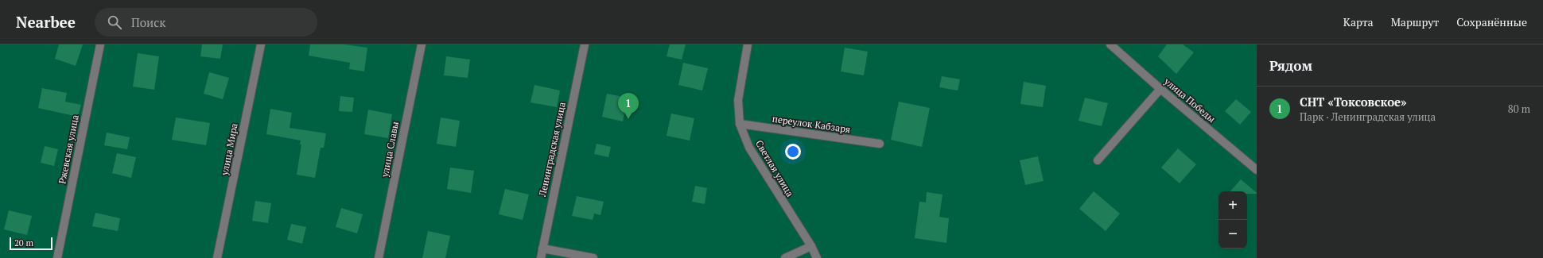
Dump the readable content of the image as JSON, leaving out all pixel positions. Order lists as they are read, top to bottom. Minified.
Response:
{"streets":{"street":["улица Победы","переулок Кабзаря","Ржевская улица","улица Мира","улица Славы","Ленинградская улица","Светлая улица"]},"crossings":[["переулок Кабзаря","Светлая улица"]],"scale_bar":"20 m","page":{"header":"Nearbee","search":"Поиск","nav":["Карта","Маршрут","Сохранённые"],"heading":"Рядом","list":[{"mark":"1","name":"СНТ «Токсовское»","note":"Парк · Ленинградская улица","value":"80 m"}],"pins":"1","map_buttons":["+","−"],"scale":"20 m"}}
